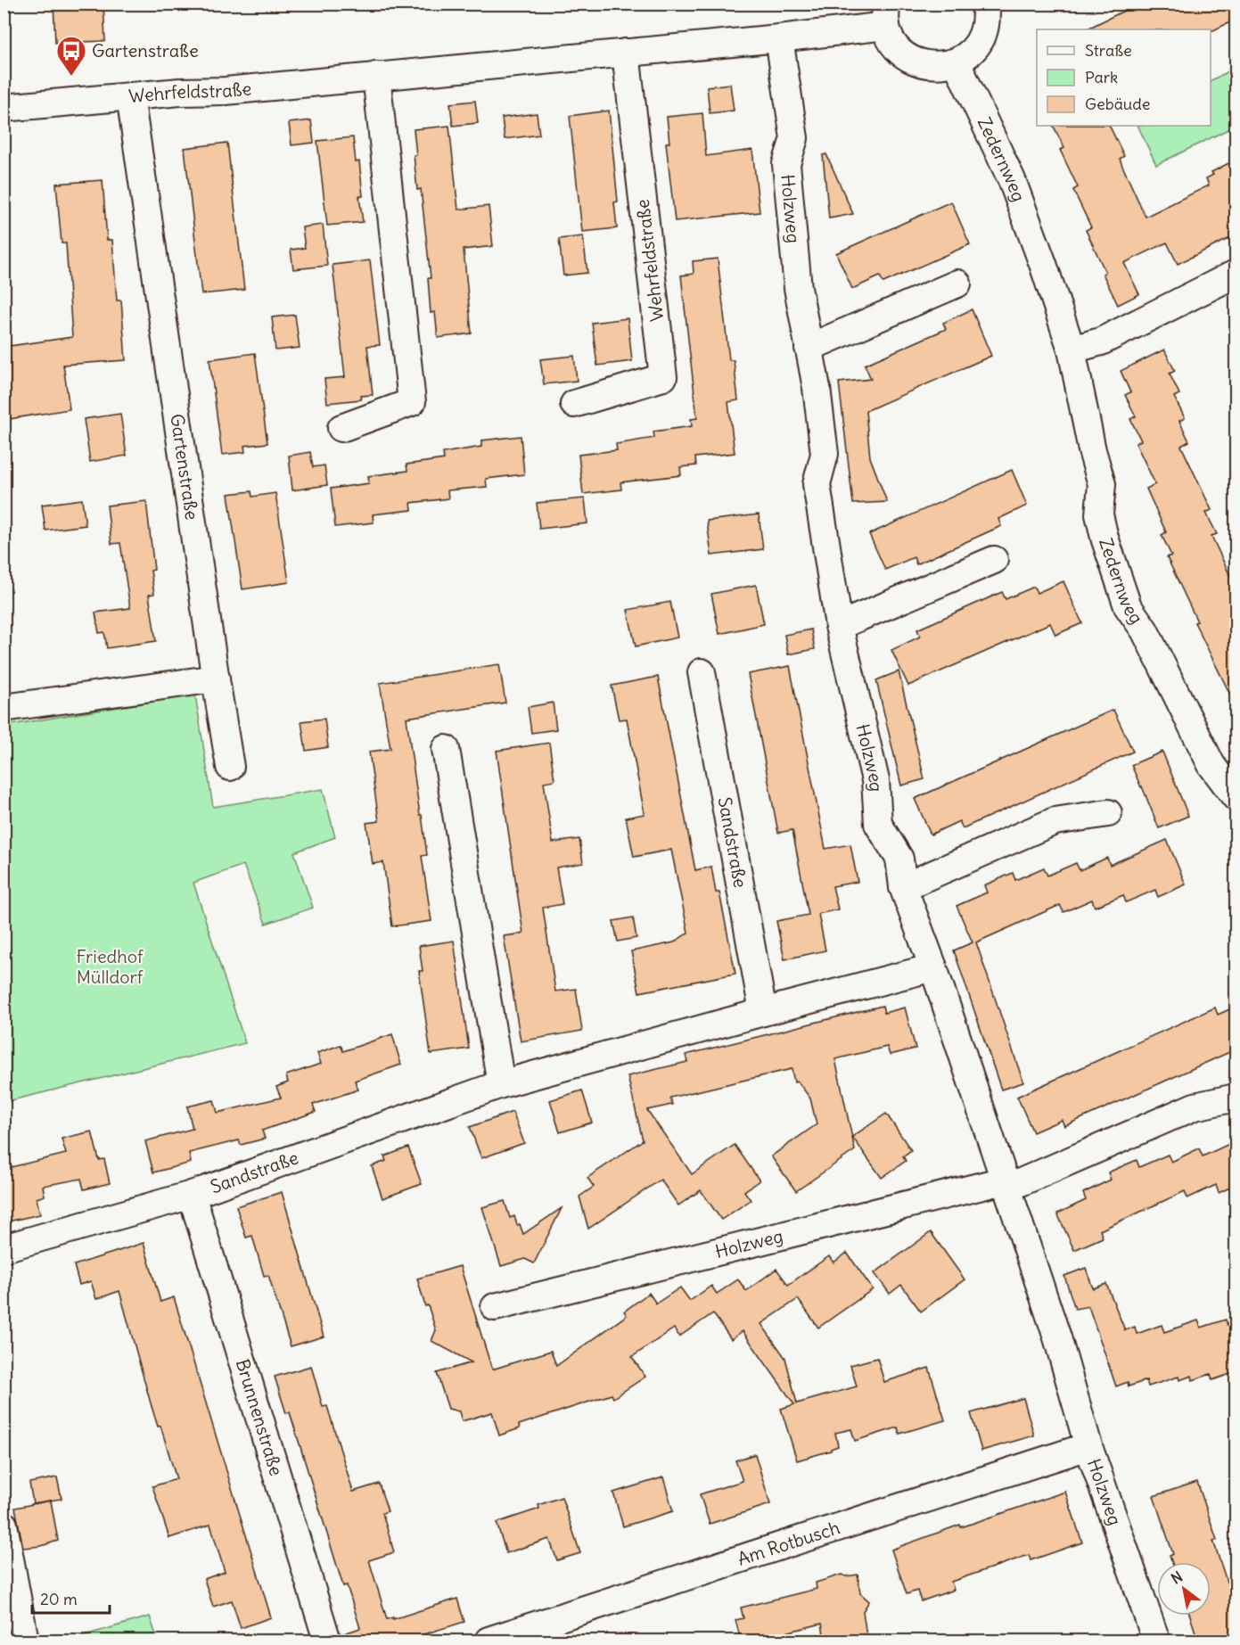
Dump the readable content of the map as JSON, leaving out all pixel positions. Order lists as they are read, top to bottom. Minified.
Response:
{"streets":{"street":["Wehrfeldstraße","Zedernweg","Holzweg","Gartenstraße","Sandstraße","Brunnenstraße","Am Rotbusch"]},"crossings":[["Wehrfeldstraße","Holzweg"],["Wehrfeldstraße","Gartenstraße"],["Holzweg","Sandstraße"],["Holzweg","Am Rotbusch"],["Sandstraße","Brunnenstraße"]],"parks":["Friedhof Mülldorf"],"places":{"bus stop":["Gartenstraße"]},"legend":["Straße","Park","Gebäude"],"scale_bar":"20 m","north":"top left"}
